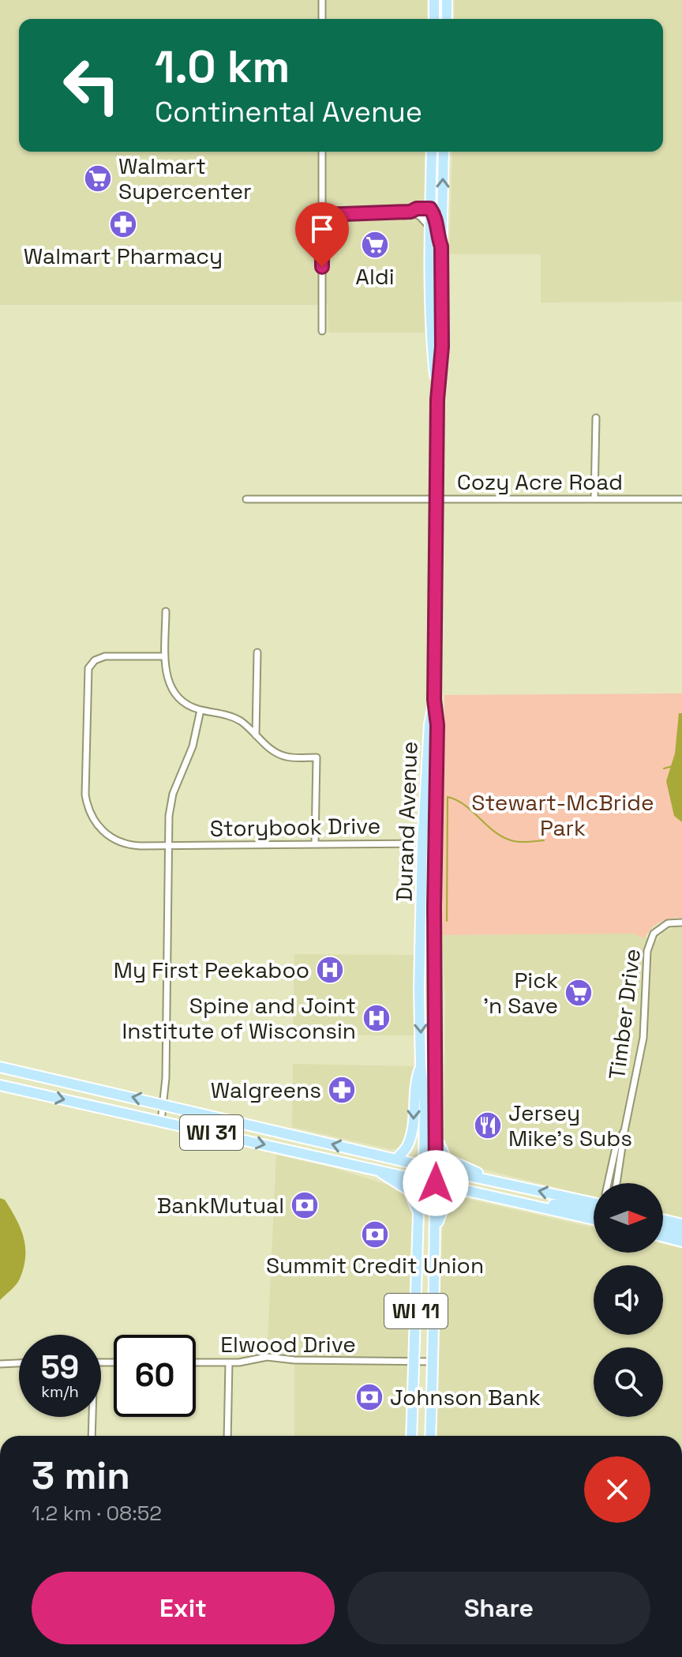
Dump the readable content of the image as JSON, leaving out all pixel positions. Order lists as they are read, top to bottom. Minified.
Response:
{"streets":{"main road":["Durand Avenue","WI 31","WI 11"],"street":["Cozy Acre Road","Storybook Drive","Timber Drive","Elwood Drive"]},"crossings":[["Cozy Acre Road","Durand Avenue"],["Durand Avenue","Storybook Drive"],["Durand Avenue","WI 31"],["Durand Avenue","Elwood Drive"]],"parks":["Stewart-McBride Park"],"places":{"supermarket":["Walmart Supercenter","Aldi","Pick 'n Save"],"pharmacy":["Walmart Pharmacy","Walgreens"],"hospital":["My First Peekaboo","Spine and Joint Institute of Wisconsin"],"restaurant":["Jersey Mike's Subs"],"bank":["BankMutual","Summit Credit Union","Johnson Bank"]},"north":"right","page":{"turn":["1.0 km","Continental Avenue"],"speed":"59 km/h","limit":"60","heading":["3 min","1.2 km · 08:52"],"buttons":["Exit","Share"]}}
